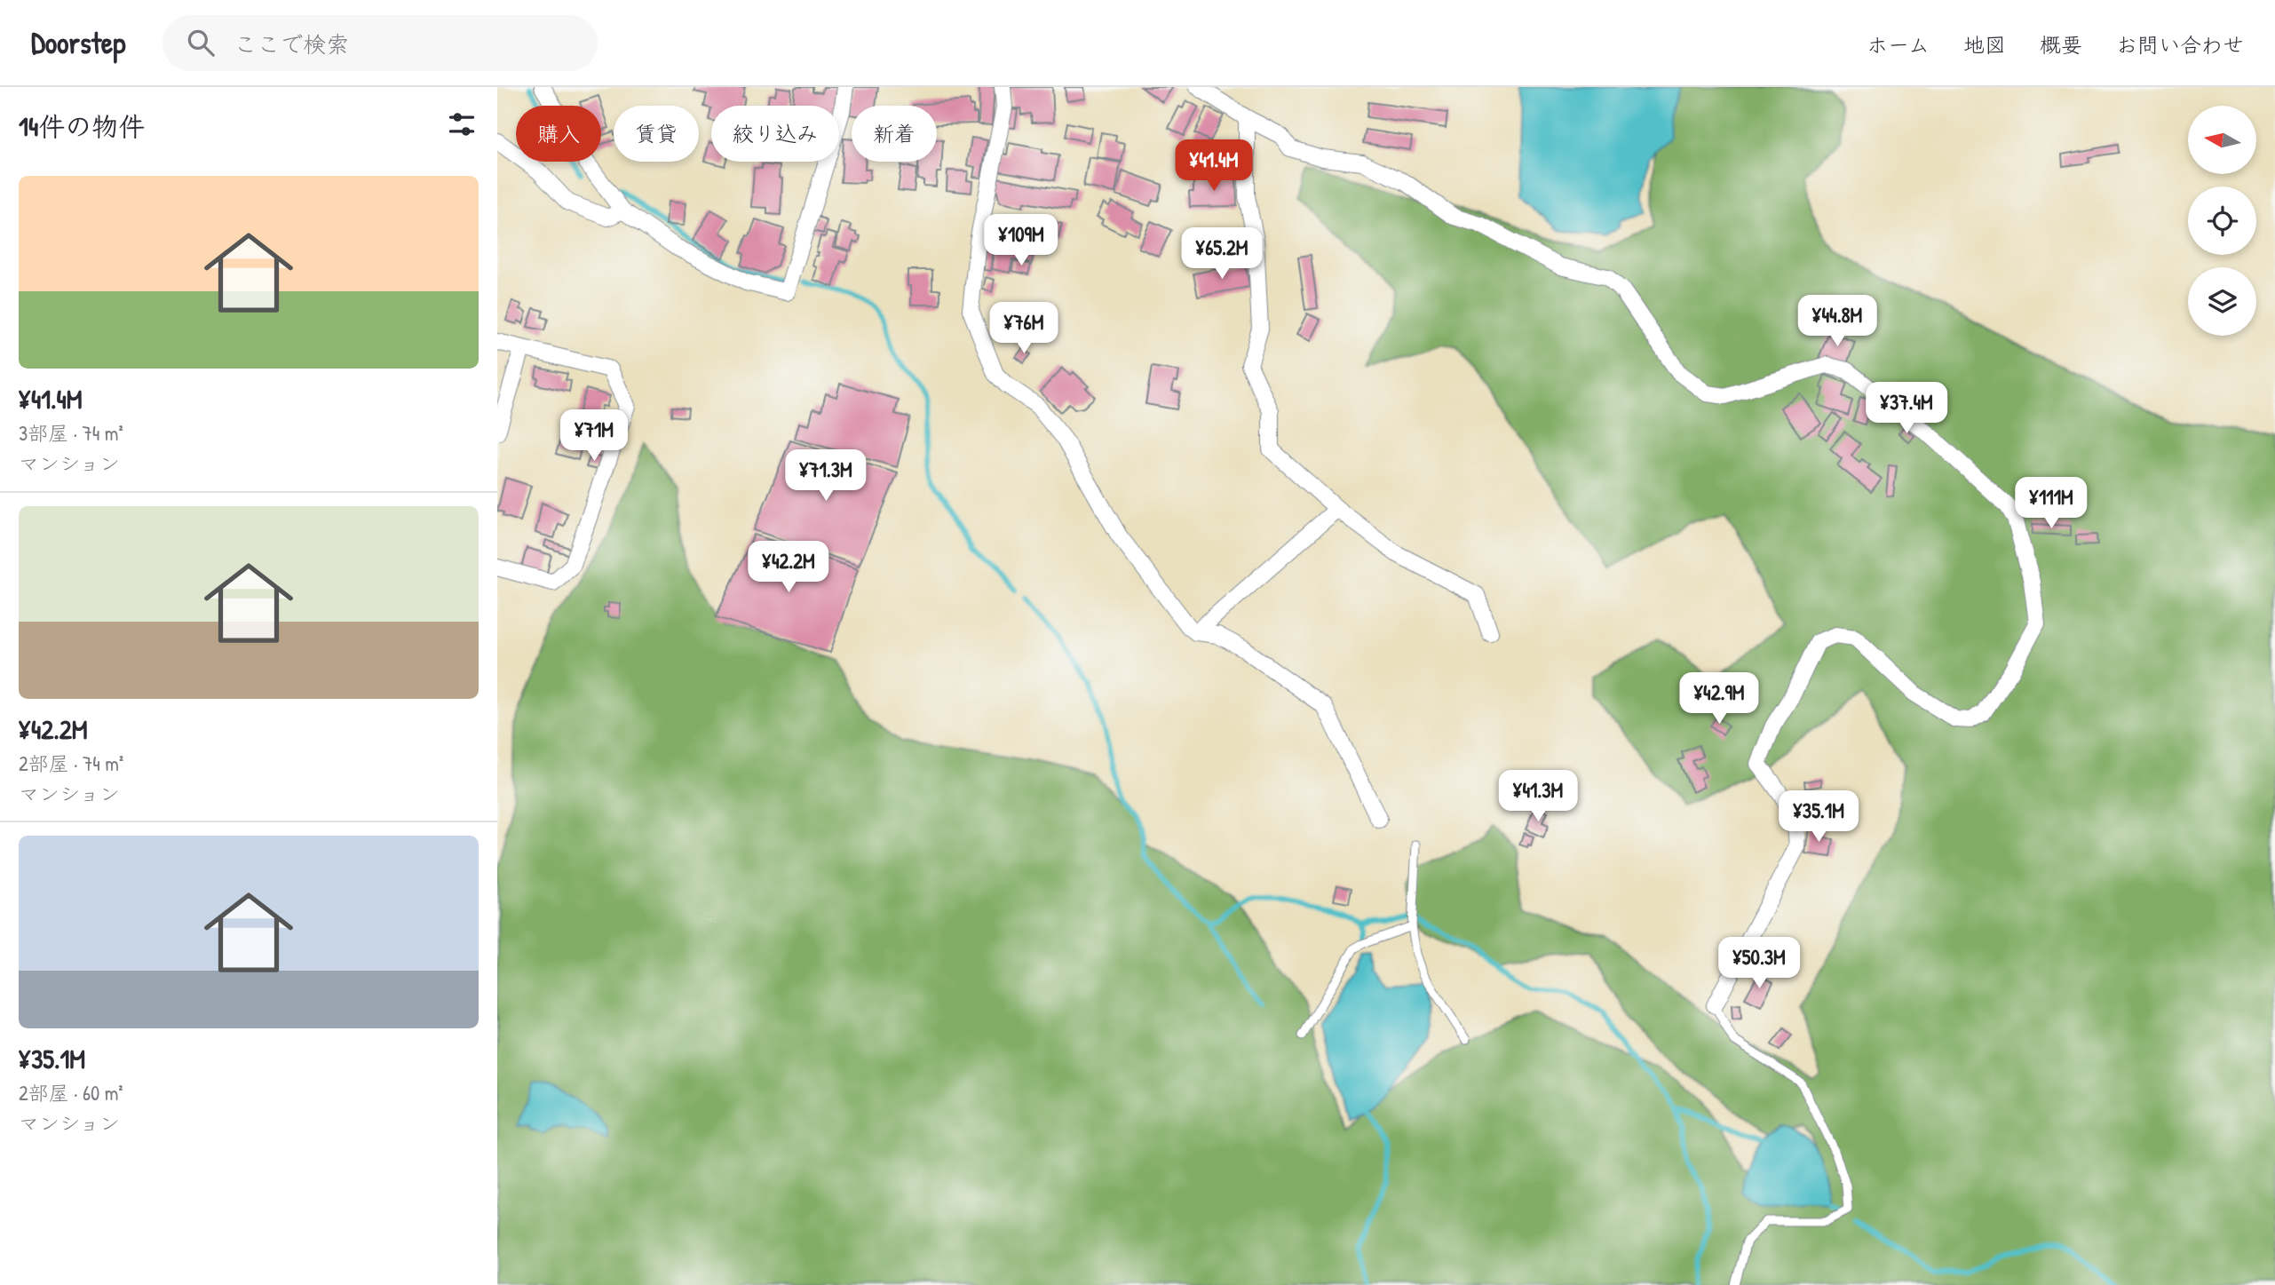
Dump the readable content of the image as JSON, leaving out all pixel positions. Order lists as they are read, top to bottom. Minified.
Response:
{"north":"left","page":{"header":"Doorstep","search":"ここで検索","nav":["ホーム","地図","概要","お問い合わせ"],"heading":"14件の物件","chip":["購入","賃貸","絞り込み","新着"],"price":["¥41.4M","¥109M","¥65.2M","¥44.8M","¥76M","¥37.4M","¥71M","¥71.3M","¥111M","¥42.2M","¥42.9M","¥41.3M","¥35.1M","¥50.3M"],"list":[{"name":"¥41.4M","note":"3部屋 · 74 m² · マンション"},{"name":"¥42.2M","note":"2部屋 · 74 m² · マンション"},{"name":"¥35.1M","note":"2部屋 · 60 m² · マンション"}]}}
